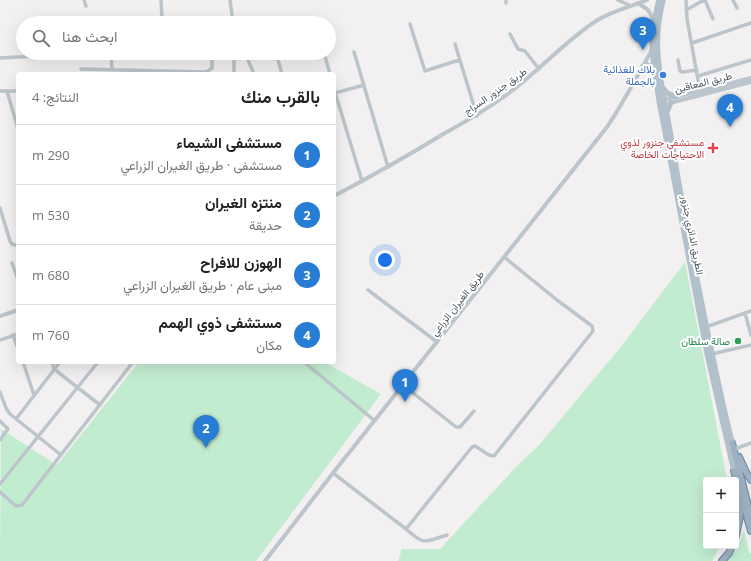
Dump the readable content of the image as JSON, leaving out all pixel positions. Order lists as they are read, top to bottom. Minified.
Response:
{"streets":{"main road":["الطريق الدائري جنزور"],"street":["طريق المعاقين","طريق جنزور السراج","طريق الغيران الزراعي"]},"crossings":[["طريق المعاقين","الطريق الدائري جنزور"],["الطريق الدائري جنزور","طريق الغيران الزراعي"]],"places":{"other":["بلاك للغذائية بالجملة","صالة سلطان"],"health":["مستشفي جنزور لذوي الاحتياجات الخاصة"]},"page":{"search":"ابحث هنا","pins":["3","4","1","2"],"heading":["بالقرب منك","النتائج: 4"],"list":[{"mark":"1","name":"مستشفى الشيماء","note":"مستشفى · طريق الغيران الزراعي","value":"290 m"},{"mark":"2","name":"منتزه الغيران","note":"حديقة","value":"530 m"},{"mark":"3","name":"الهوزن للافراح","note":"مبنى عام · طريق الغيران الزراعي","value":"680 m"},{"mark":"4","name":"مستشفى ذوي الهمم","note":"مكان","value":"760 m"}],"map_buttons":["+","−"]}}
